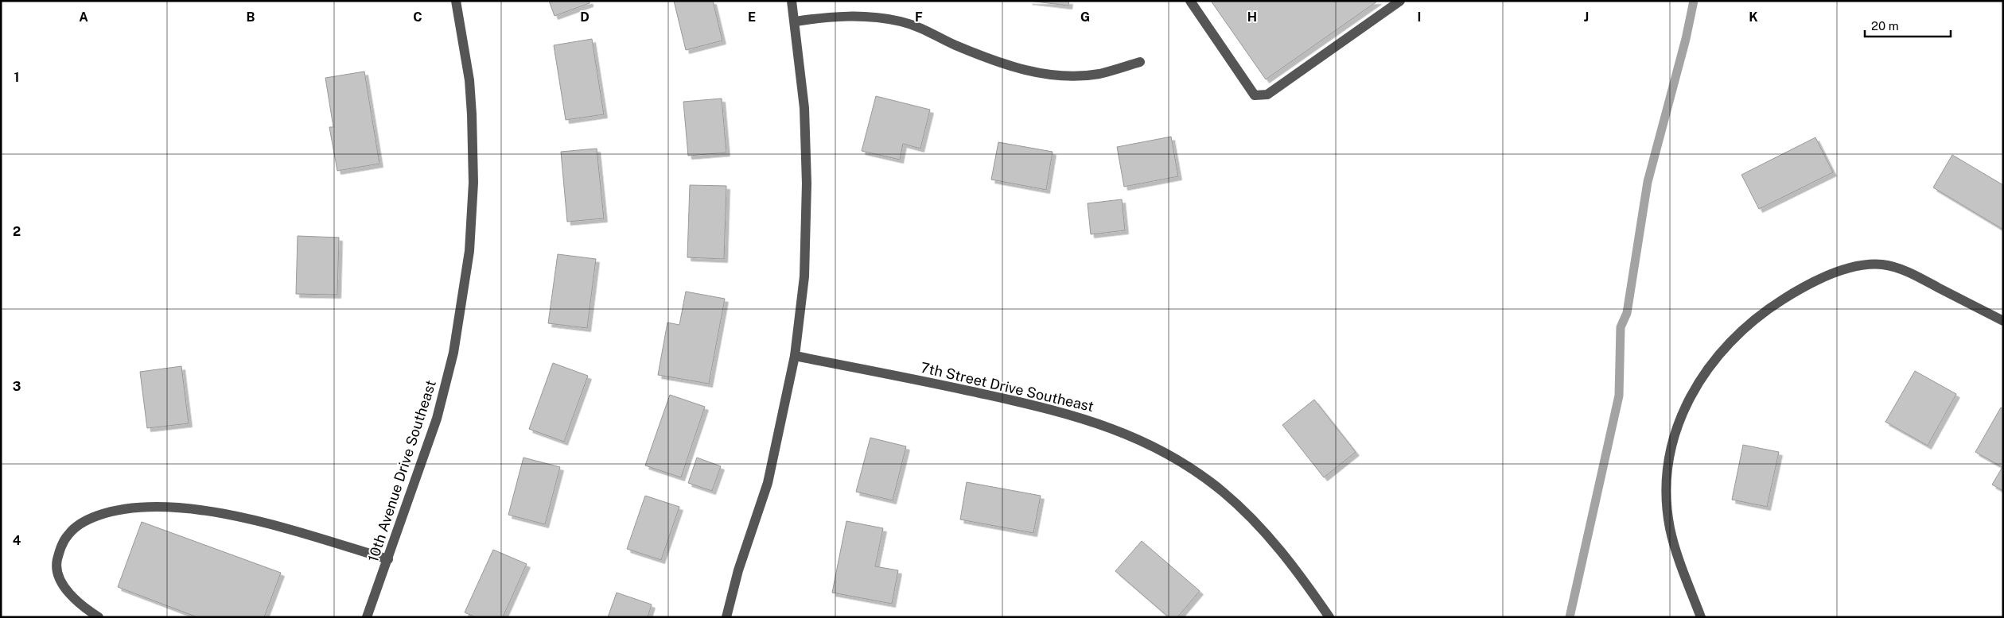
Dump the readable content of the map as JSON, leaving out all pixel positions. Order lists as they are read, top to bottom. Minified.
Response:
{"streets":{"street":["7th Street Drive Southeast","10th Avenue Drive Southeast"]},"scale_bar":"20 m","grid":{"columns":["A","B","C","D","E","F","G","H","I","J","K"],"rows":["1","2","3","4"]}}
